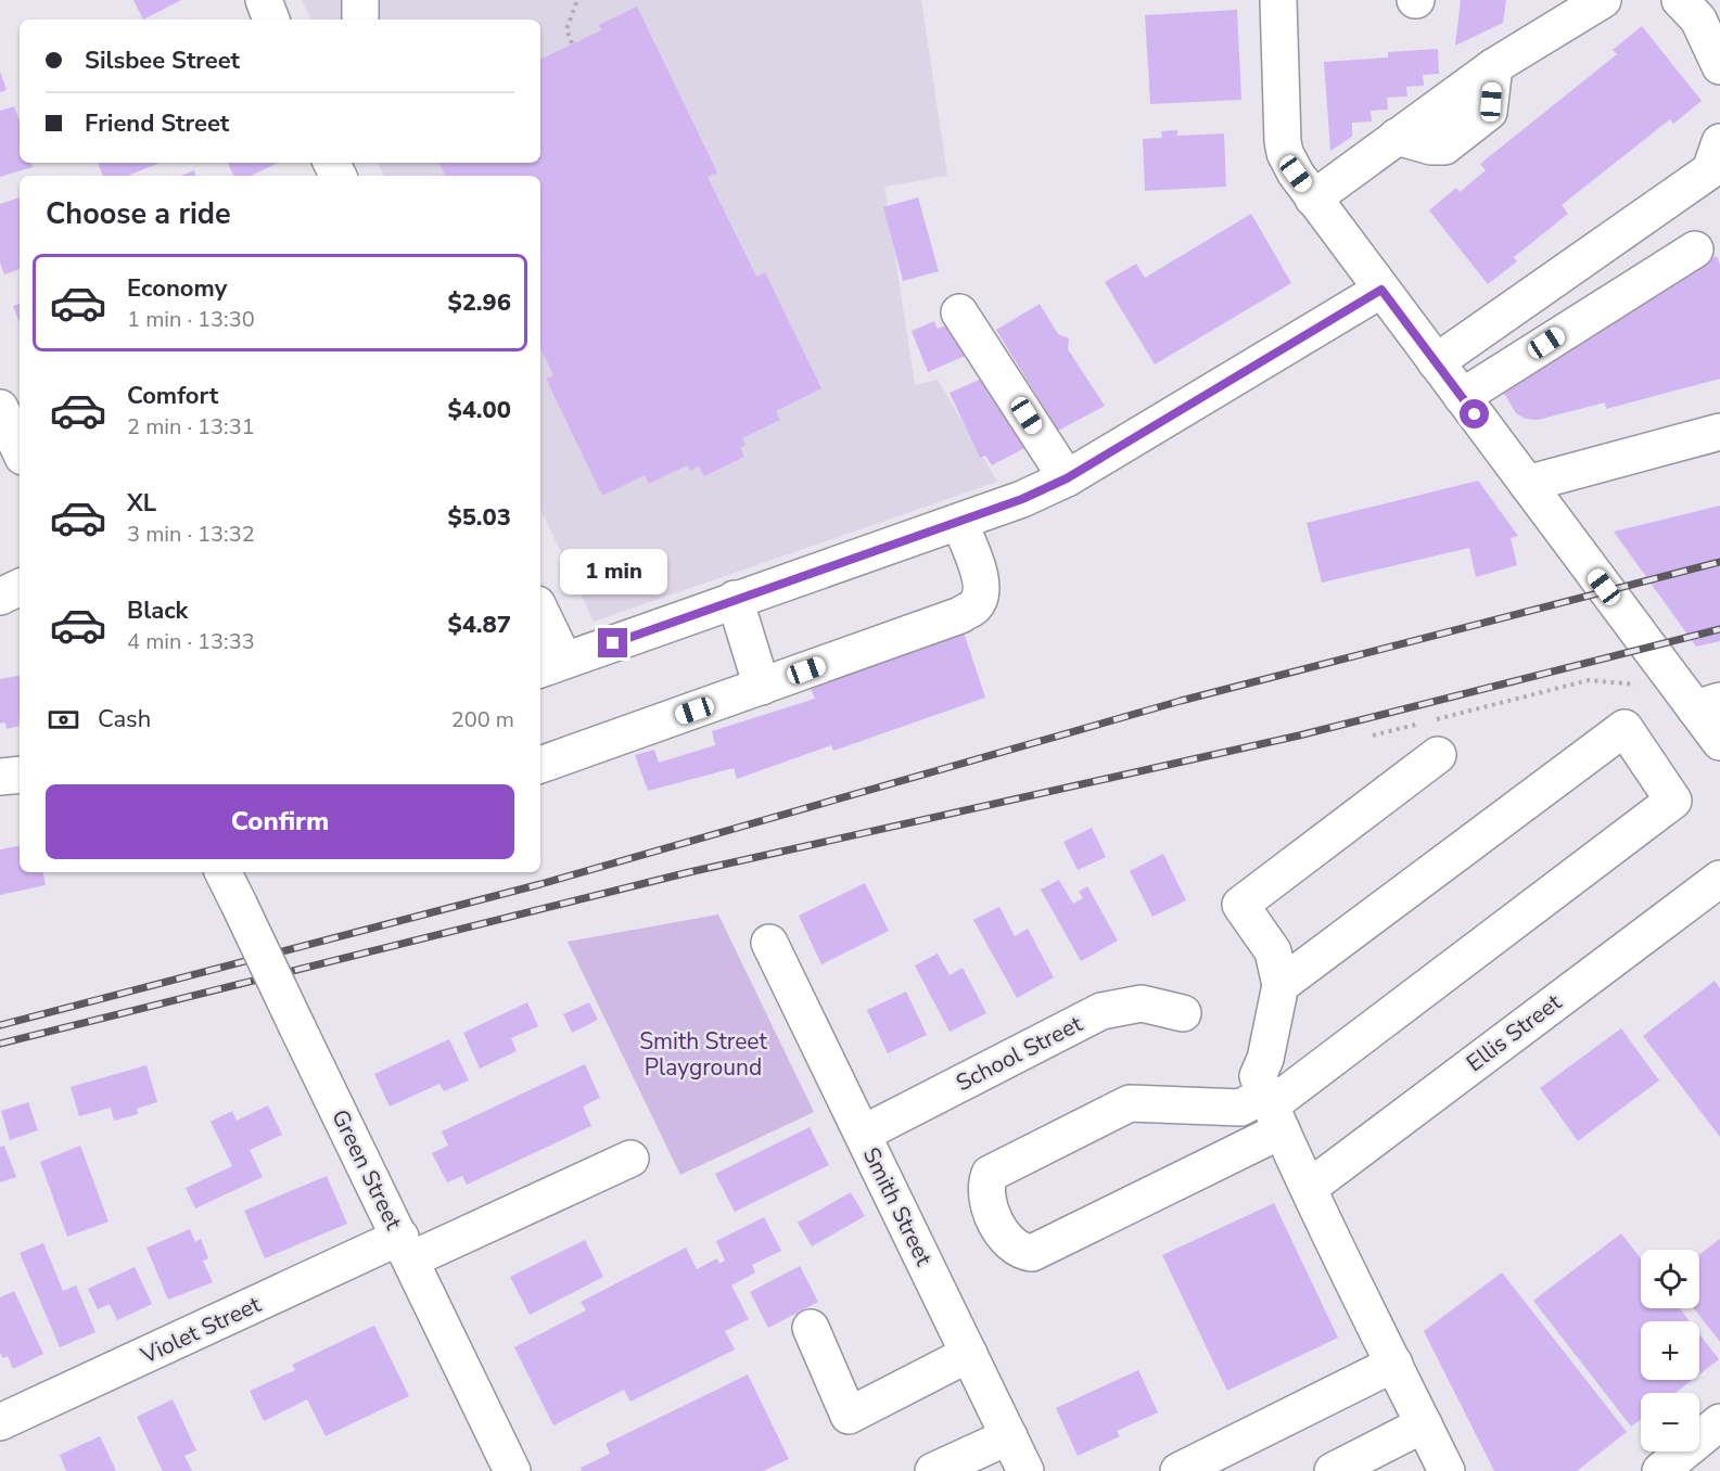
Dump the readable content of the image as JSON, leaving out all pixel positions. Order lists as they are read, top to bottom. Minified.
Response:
{"streets":{"street":["Ellis Street","School Street","Green Street","Smith Street","Violet Street"]},"crossings":[["School Street","Smith Street"],["Green Street","Violet Street"]],"parks":["Smith Street Playground"],"page":{"banner":["Silsbee Street","Friend Street"],"heading":"Choose a ride","list":[{"name":"Economy","note":"1 min · 13:30","value":"$2.96"},{"name":"Comfort","note":"2 min · 13:31","value":"$4.00"},{"name":"XL","note":"3 min · 13:32","value":"$5.03"},{"name":"Black","note":"4 min · 13:33","value":"$4.87"}],"bubble":"1 min","pay":["Cash","200 m"],"buttons":"Confirm","map_buttons":["+","−"]}}
